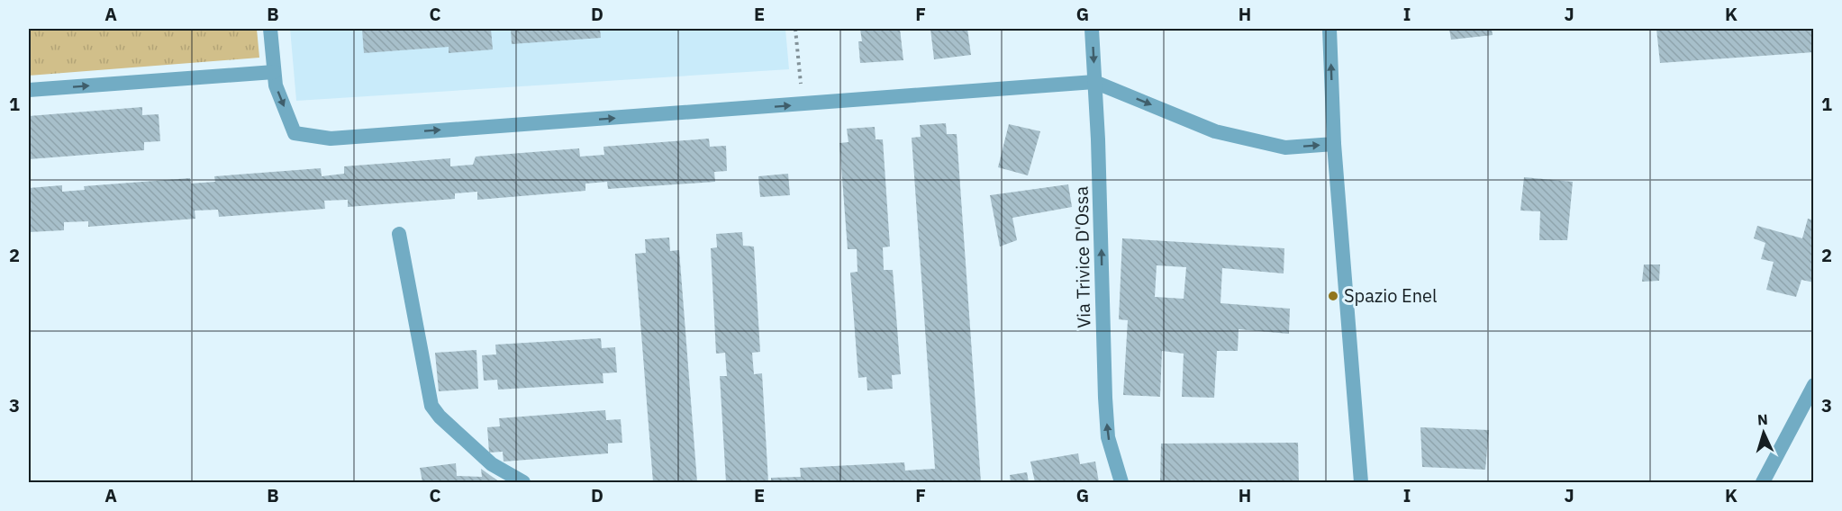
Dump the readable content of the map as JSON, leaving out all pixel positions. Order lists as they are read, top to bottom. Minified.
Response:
{"streets":{"street":["Via Trivice D'Ossa"]},"places":["Spazio Enel"],"north":"top","grid":{"columns":["A","B","C","D","E","F","G","H","I","J","K"],"rows":["1","2","3"]}}
